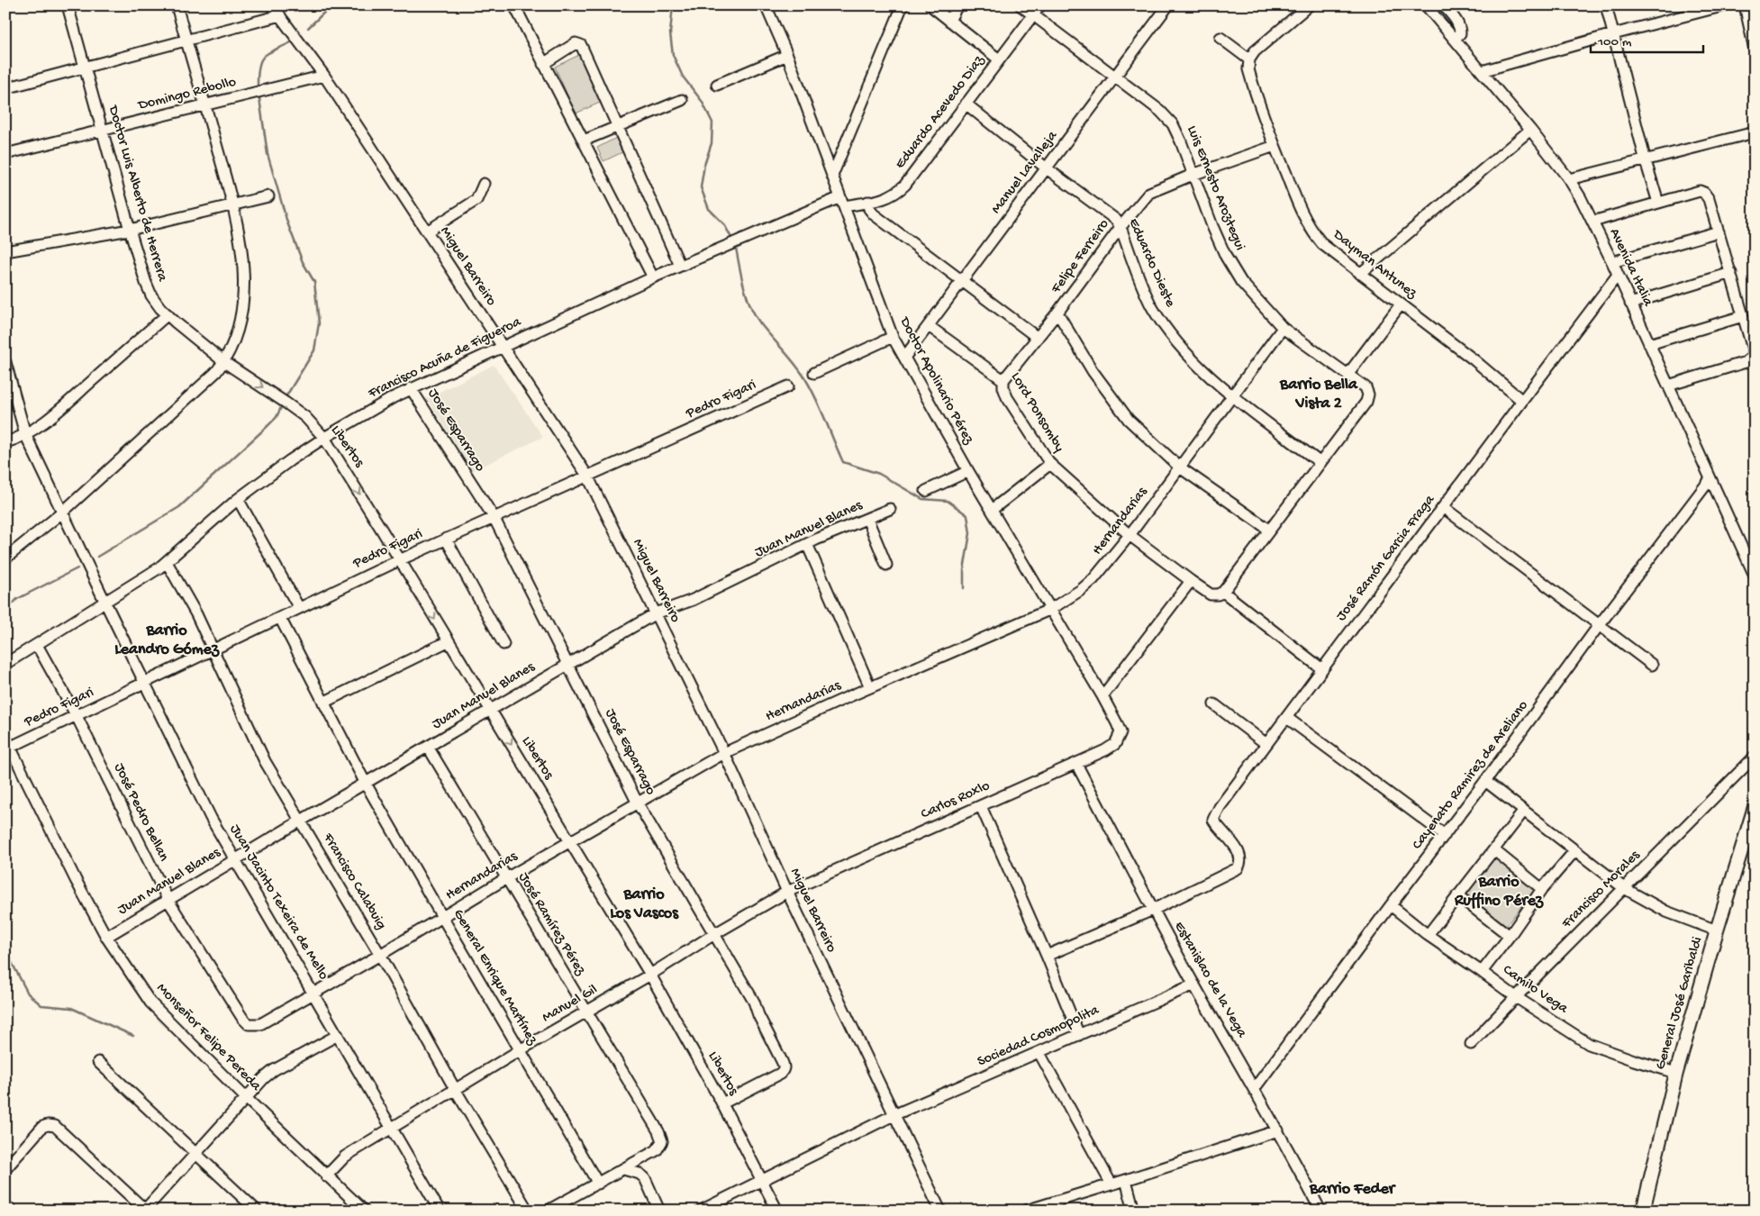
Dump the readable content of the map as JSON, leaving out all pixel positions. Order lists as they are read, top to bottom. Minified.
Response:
{"streets":{"main road":["General José Garibaldi"],"street":["Domingo Rebollo","Eduardo Acevedo Diaz","Manuel Lavalleja","Luis Ernesto Aroztegui","Doctor Luis Alberto de Herrera","Felipe Ferreiro","Eduardo Dieste","Dayman Antunez","Miguel Barreiro","Avenida Italia","Francisco Acuña de Figueroa","Doctor Apolinario Pérez","Pedro Figari","Lord Ponsomby","José Esparrago","Libertos","Hernandarias","Juan Manuel Blanes","José Ramón Garcia Fraga","Cayenato Ramirez de Areliano","Carlos Roxlo","José Pedro Bellan","Francisco Calabuig","Francisco Morales","Juan Jacinto Texeira de Mello","José Ramírez Pérez","General Enrique Martínez","Estanislao de la Vega","Camilo Vega","Manuel Gil","Sociedad Cosmopolita","Monseñor Felipe Pereda"]},"crossings":[["Domingo Rebollo","Doctor Luis Alberto de Herrera"],["Domingo Rebollo","Miguel Barreiro"],["Eduardo Acevedo Diaz","Luis Ernesto Aroztegui"],["Eduardo Acevedo Diaz","Eduardo Dieste"],["Eduardo Acevedo Diaz","Francisco Acuña de Figueroa"],["Eduardo Acevedo Diaz","Doctor Apolinario Pérez"],["Manuel Lavalleja","Luis Ernesto Aroztegui"],["Manuel Lavalleja","Eduardo Dieste"],["Manuel Lavalleja","Doctor Apolinario Pérez"],["Manuel Lavalleja","Lord Ponsomby"],["Luis Ernesto Aroztegui","Felipe Ferreiro"],["Luis Ernesto Aroztegui","Eduardo Dieste"],["Luis Ernesto Aroztegui","Hernandarias"],["Doctor Luis Alberto de Herrera","Libertos"],["Felipe Ferreiro","Eduardo Dieste"],["Felipe Ferreiro","Dayman Antunez"],["Felipe Ferreiro","Lord Ponsomby"],["Eduardo Dieste","Hernandarias"],["Dayman Antunez","José Ramón Garcia Fraga"],["Miguel Barreiro","Francisco Acuña de Figueroa"],["Miguel Barreiro","Pedro Figari"],["Miguel Barreiro","Hernandarias"],["Miguel Barreiro","Juan Manuel Blanes"],["Miguel Barreiro","Carlos Roxlo"],["Miguel Barreiro","Manuel Gil"],["Miguel Barreiro","Sociedad Cosmopolita"],["Avenida Italia","José Ramón Garcia Fraga"],["Avenida Italia","Cayenato Ramirez de Areliano"],["Francisco Acuña de Figueroa","Doctor Apolinario Pérez"],["Francisco Acuña de Figueroa","José Esparrago"],["Francisco Acuña de Figueroa","Libertos"],["Francisco Acuña de Figueroa","José Pedro Bellan"],["Francisco Acuña de Figueroa","Francisco Calabuig"],["Francisco Acuña de Figueroa","Juan Jacinto Texeira de Mello"],["Doctor Apolinario Pérez","Hernandarias"],["Doctor Apolinario Pérez","Carlos Roxlo"],["Pedro Figari","José Esparrago"],["Pedro Figari","Libertos"],["Pedro Figari","José Pedro Bellan"],["Pedro Figari","Francisco Calabuig"],["Pedro Figari","Juan Jacinto Texeira de Mello"],["Pedro Figari","General Enrique Martínez"],["Pedro Figari","Monseñor Felipe Pereda"],["Lord Ponsomby","Hernandarias"],["José Esparrago","Libertos"],["José Esparrago","Hernandarias"],["José Esparrago","Juan Manuel Blanes"],["José Esparrago","Manuel Gil"],["Libertos","Hernandarias"],["Libertos","Juan Manuel Blanes"],["Libertos","Manuel Gil"],["Libertos","Sociedad Cosmopolita"],["Hernandarias","José Pedro Bellan"],["Hernandarias","Francisco Calabuig"],["Hernandarias","Juan Jacinto Texeira de Mello"],["Hernandarias","José Ramírez Pérez"],["Hernandarias","General Enrique Martínez"],["Juan Manuel Blanes","José Pedro Bellan"],["Juan Manuel Blanes","Francisco Calabuig"],["Juan Manuel Blanes","Juan Jacinto Texeira de Mello"],["Juan Manuel Blanes","José Ramírez Pérez"],["Juan Manuel Blanes","General Enrique Martínez"],["Juan Manuel Blanes","Monseñor Felipe Pereda"],["José Ramón Garcia Fraga","Estanislao de la Vega"],["Cayenato Ramirez de Areliano","Estanislao de la Vega"],["Cayenato Ramirez de Areliano","Camilo Vega"],["Carlos Roxlo","Estanislao de la Vega"],["Carlos Roxlo","Manuel Gil"],["Francisco Calabuig","Manuel Gil"],["Francisco Morales","Camilo Vega"],["Juan Jacinto Texeira de Mello","Manuel Gil"],["José Ramírez Pérez","Manuel Gil"],["General Enrique Martínez","Manuel Gil"],["Estanislao de la Vega","Sociedad Cosmopolita"],["Camilo Vega","General José Garibaldi"],["Manuel Gil","Monseñor Felipe Pereda"]],"one_way":["Libertos"],"districts":["Barrio Bella Vista 2","Barrio Leandro Gómez","Barrio Ruffino Pérez","Barrio Los Vascos","Barrio Feder"],"scale_bar":"100 m"}
